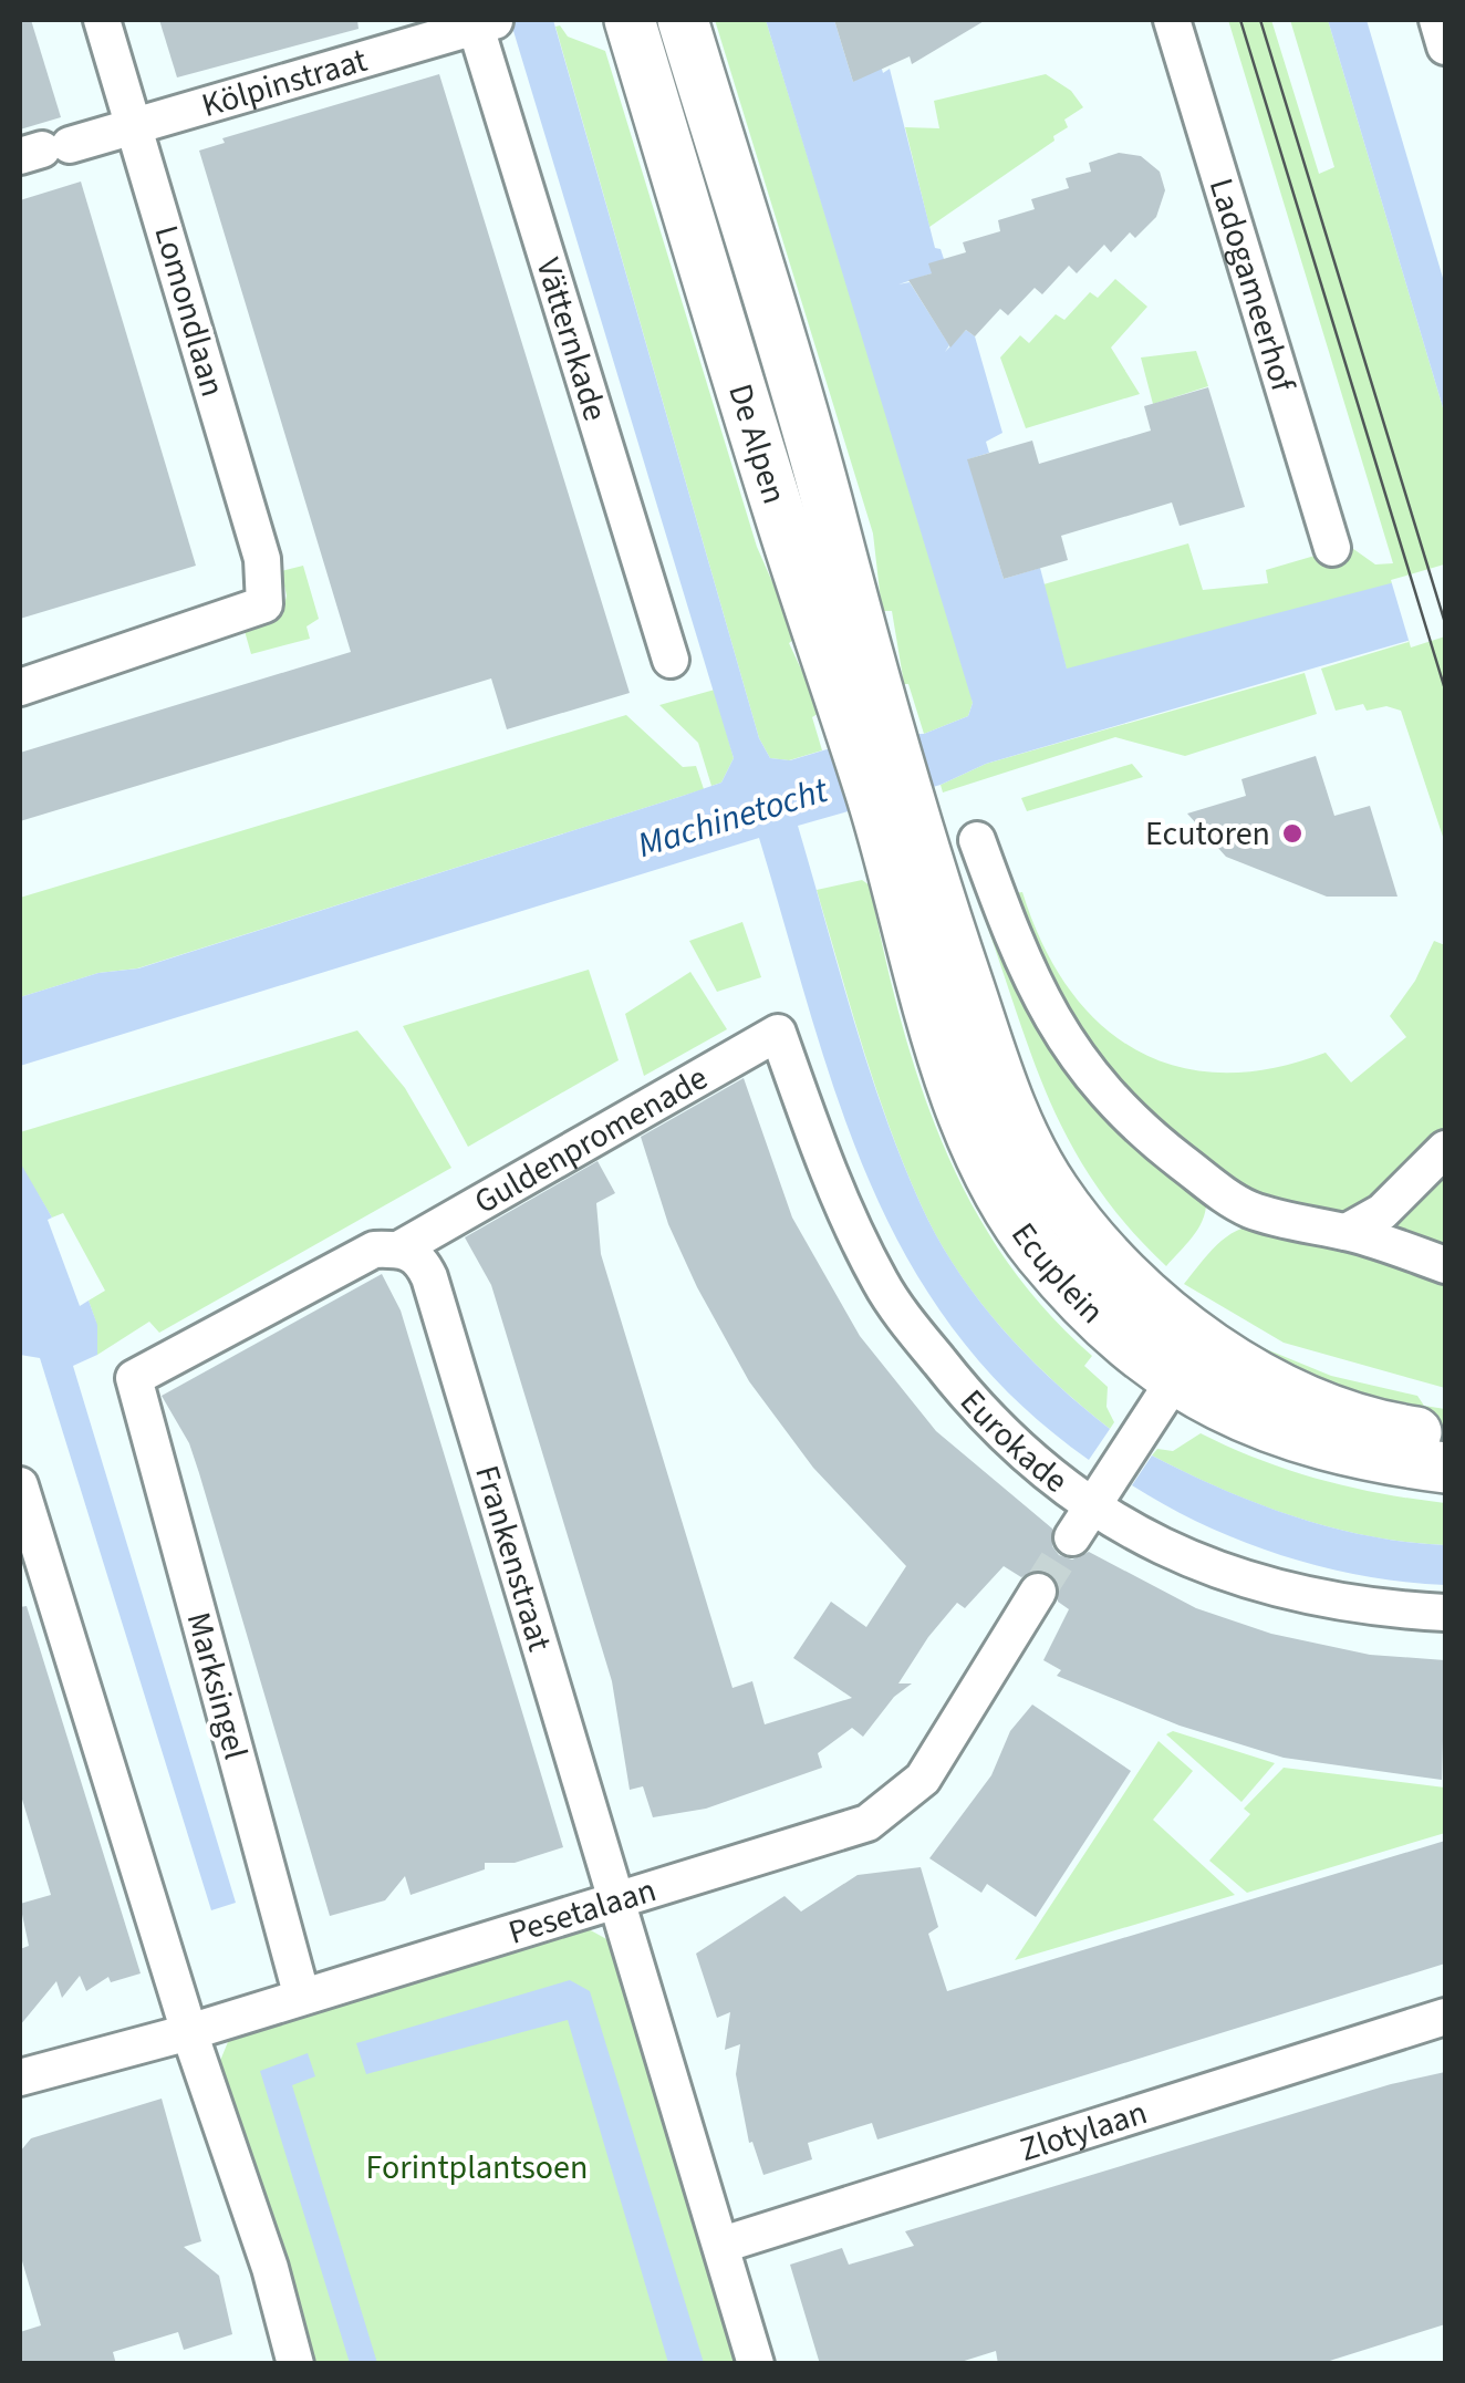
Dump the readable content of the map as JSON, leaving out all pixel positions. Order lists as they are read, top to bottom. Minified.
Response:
{"streets":{"main road":["De Alpen","Ecuplein"],"street":["Kölpinstraat","Ladogameerhof","Lomondlaan","Vätternkade","Guldenpromenade","Eurokade","Frankenstraat","Marksingel","Pesetalaan","Zlotylaan"]},"crossings":[["Kölpinstraat","Lomondlaan"],["Kölpinstraat","Vätternkade"],["De Alpen","Ecuplein"],["Guldenpromenade","Eurokade"],["Guldenpromenade","Frankenstraat"],["Guldenpromenade","Marksingel"],["Frankenstraat","Pesetalaan"],["Marksingel","Pesetalaan"]],"water":["Machinetocht"],"parks":["Forintplantsoen"],"places":["Ecutoren"]}
